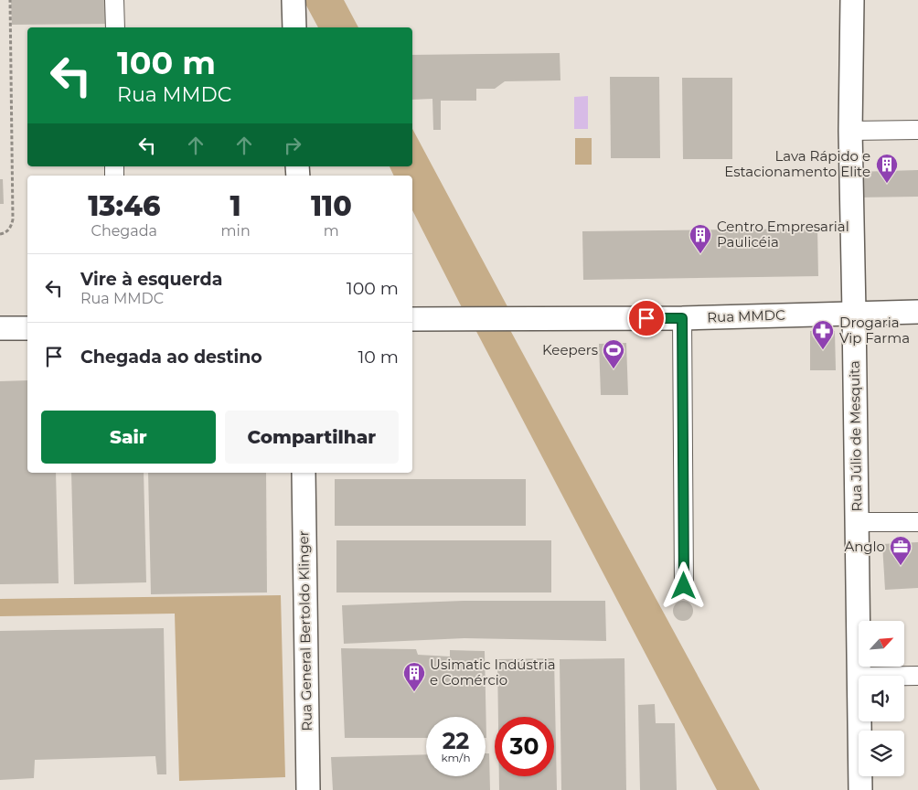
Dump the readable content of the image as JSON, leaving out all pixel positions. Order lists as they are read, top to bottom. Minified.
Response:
{"streets":{"street":["Rua MMDC","Rua Júlio de Mesquita","Rua General Bertoldo Klinger"]},"crossings":[["Rua MMDC","Rua Júlio de Mesquita"]],"places":{"building":["Lava Rápido e Estacionamento Elite","Centro Empresarial Paulicéia","Usimatic Indústria e Comércio"],"pharmacy":["Drogaria Vip Farma"],"sports":["Keepers"],"office":["Anglo"]},"north":"top right","page":{"turn":["100 m","Rua MMDC"],"eta":["13:46","Chegada","1","min","110","m"],"list":[{"name":"Vire à esquerda","note":"Rua MMDC","value":"100 m"},{"name":"Chegada ao destino","value":"10 m"}],"buttons":["Sair","Compartilhar"],"speed":"22 km/h","limit":"30"}}
